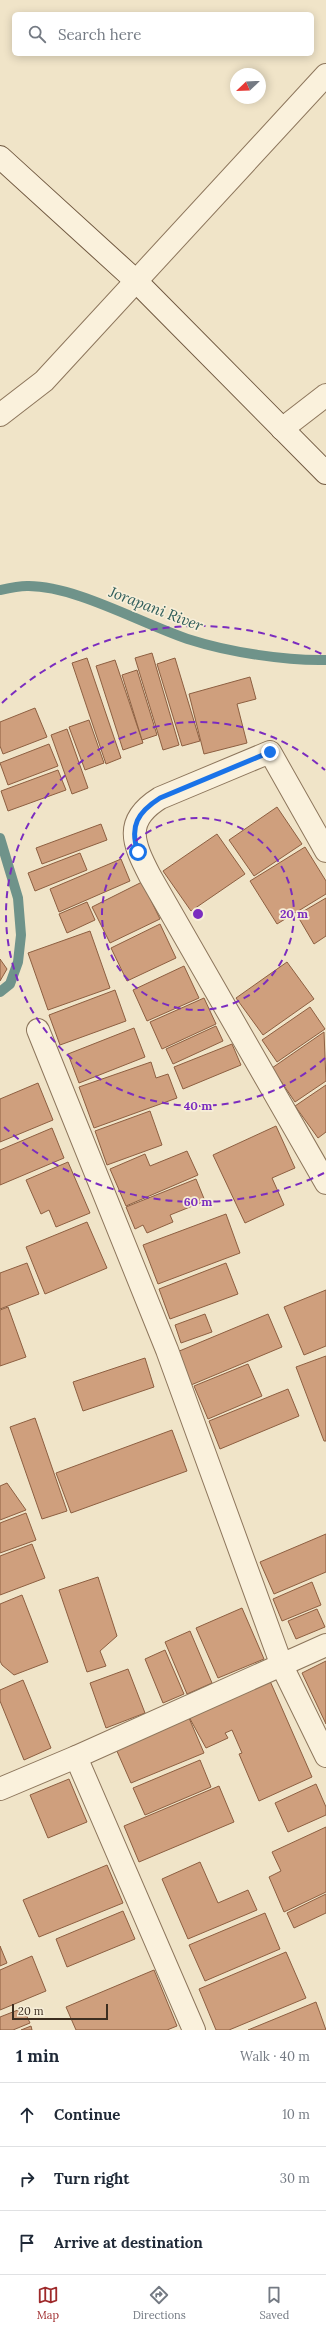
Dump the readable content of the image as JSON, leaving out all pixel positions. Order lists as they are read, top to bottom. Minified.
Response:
{"water":["Jorapani River"],"scale_bar":"20 m","north":"bottom left","page":{"search":"Search here","scale":"20 m","heading":["1 min","Walk · 40 m"],"list":[["Continue","10 m"],["Turn right","30 m"],"Arrive at destination"],"nav":["Map","Directions","Saved"]},"rings":["20 m","40 m","60 m"]}
